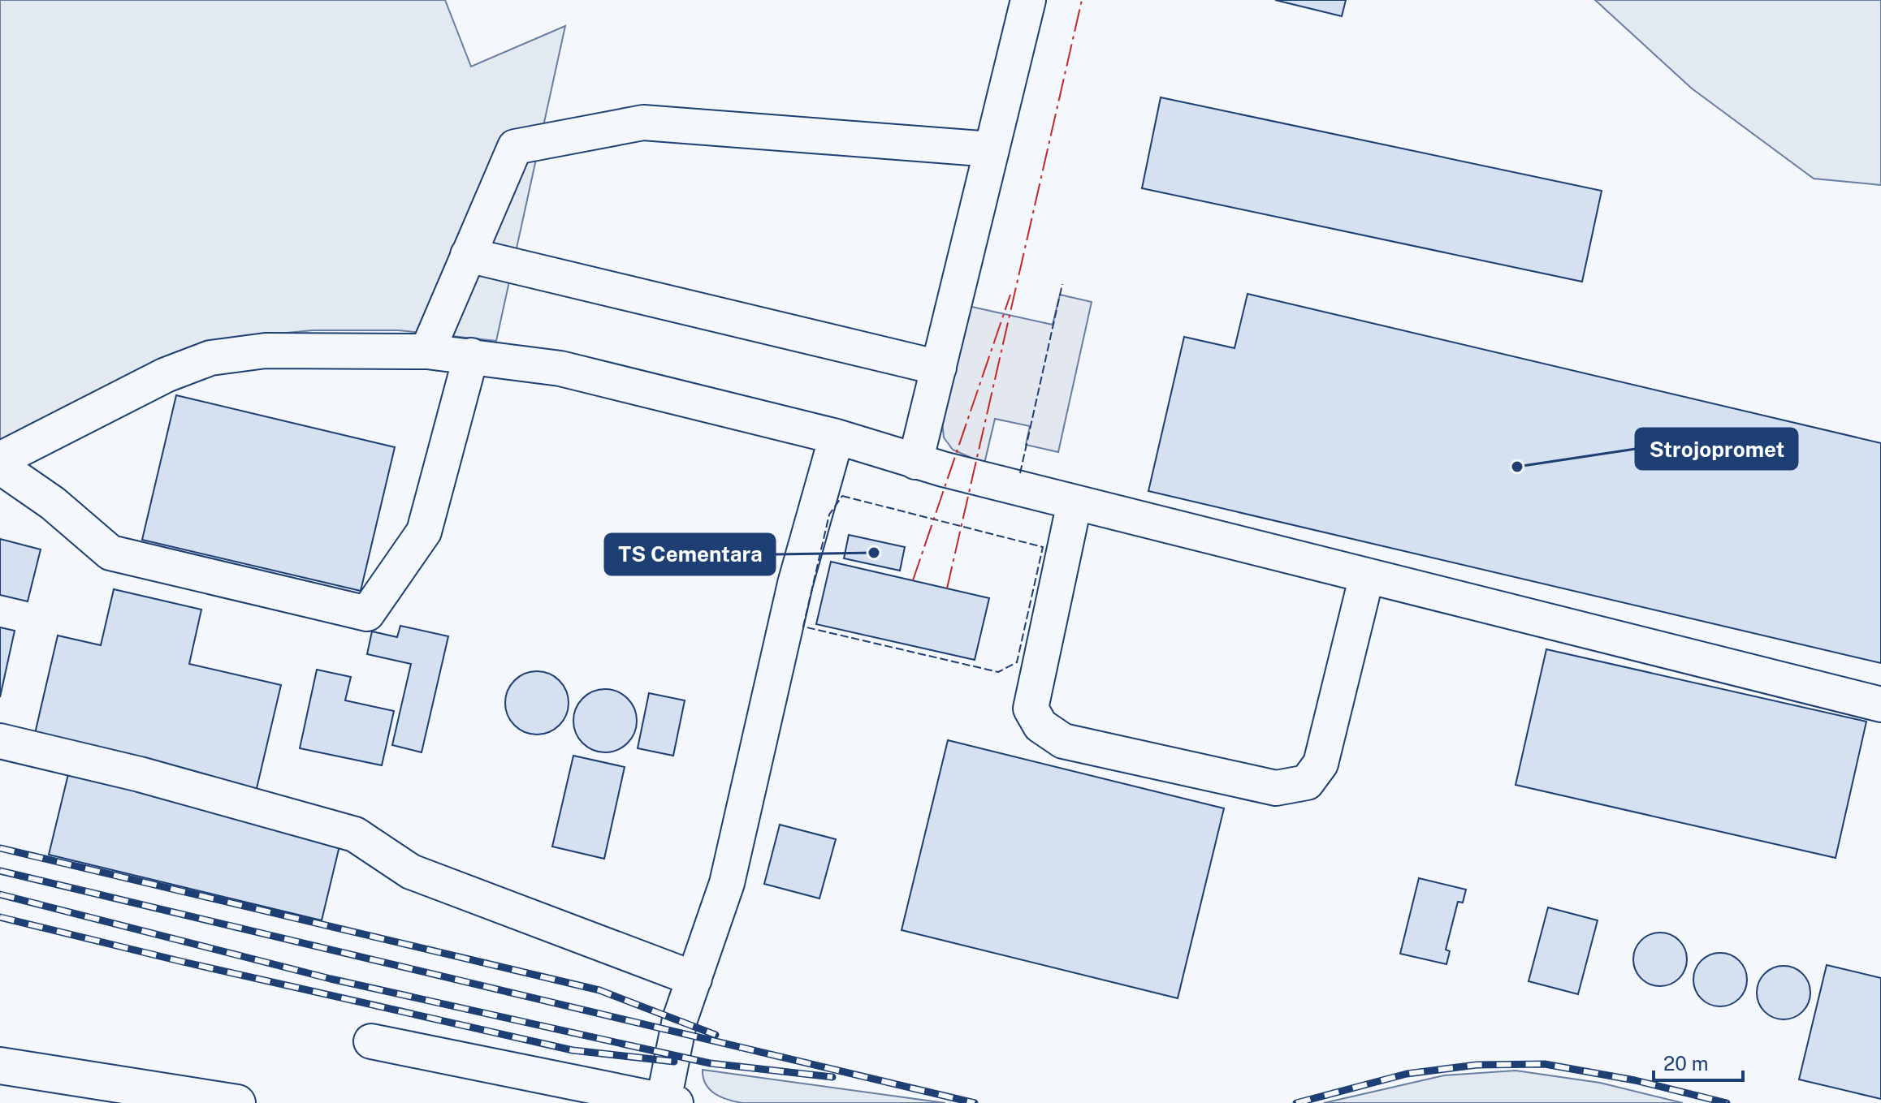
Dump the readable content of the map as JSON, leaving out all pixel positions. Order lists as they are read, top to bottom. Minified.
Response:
{"places":["Strojopromet","TS Cementara"],"scale_bar":"20 m"}
